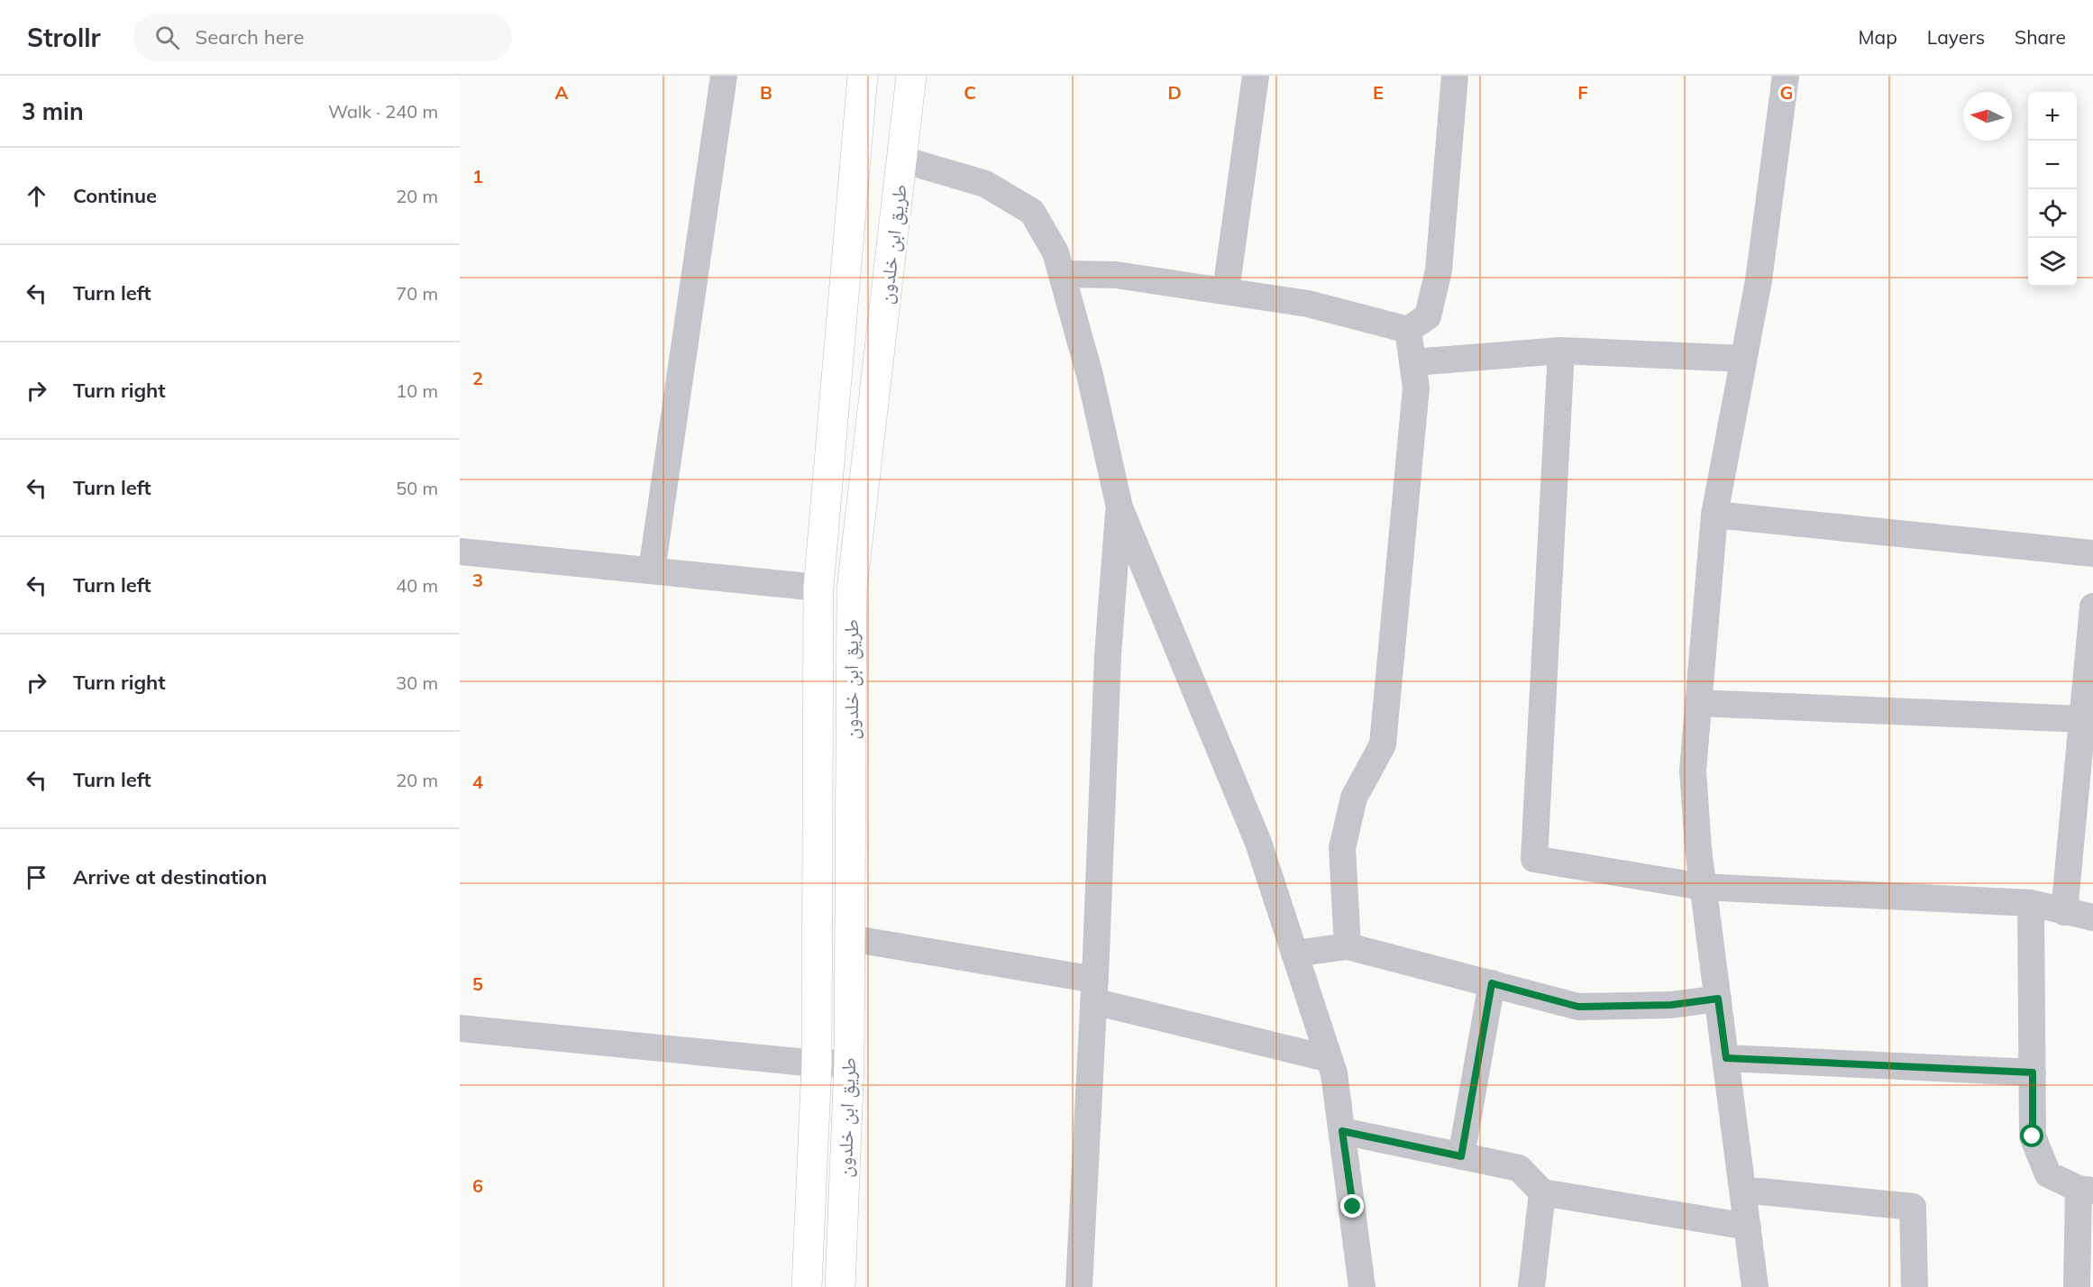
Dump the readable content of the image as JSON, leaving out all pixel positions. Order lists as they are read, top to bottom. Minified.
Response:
{"streets":{"street":["طريق ابن خلدون"]},"north":"left","page":{"header":"Strollr","search":"Search here","nav":["Map","Layers","Share"],"heading":["3 min","Walk · 240 m"],"map_buttons":["+","−"],"list":[["Continue","20 m"],["Turn left","70 m"],["Turn right","10 m"],["Turn left","50 m"],["Turn left","40 m"],["Turn right","30 m"],["Turn left","20 m"],"Arrive at destination"]},"grid":{"columns":["A","B","C","D","E","F","G"],"rows":["1","2","3","4","5","6"]}}
